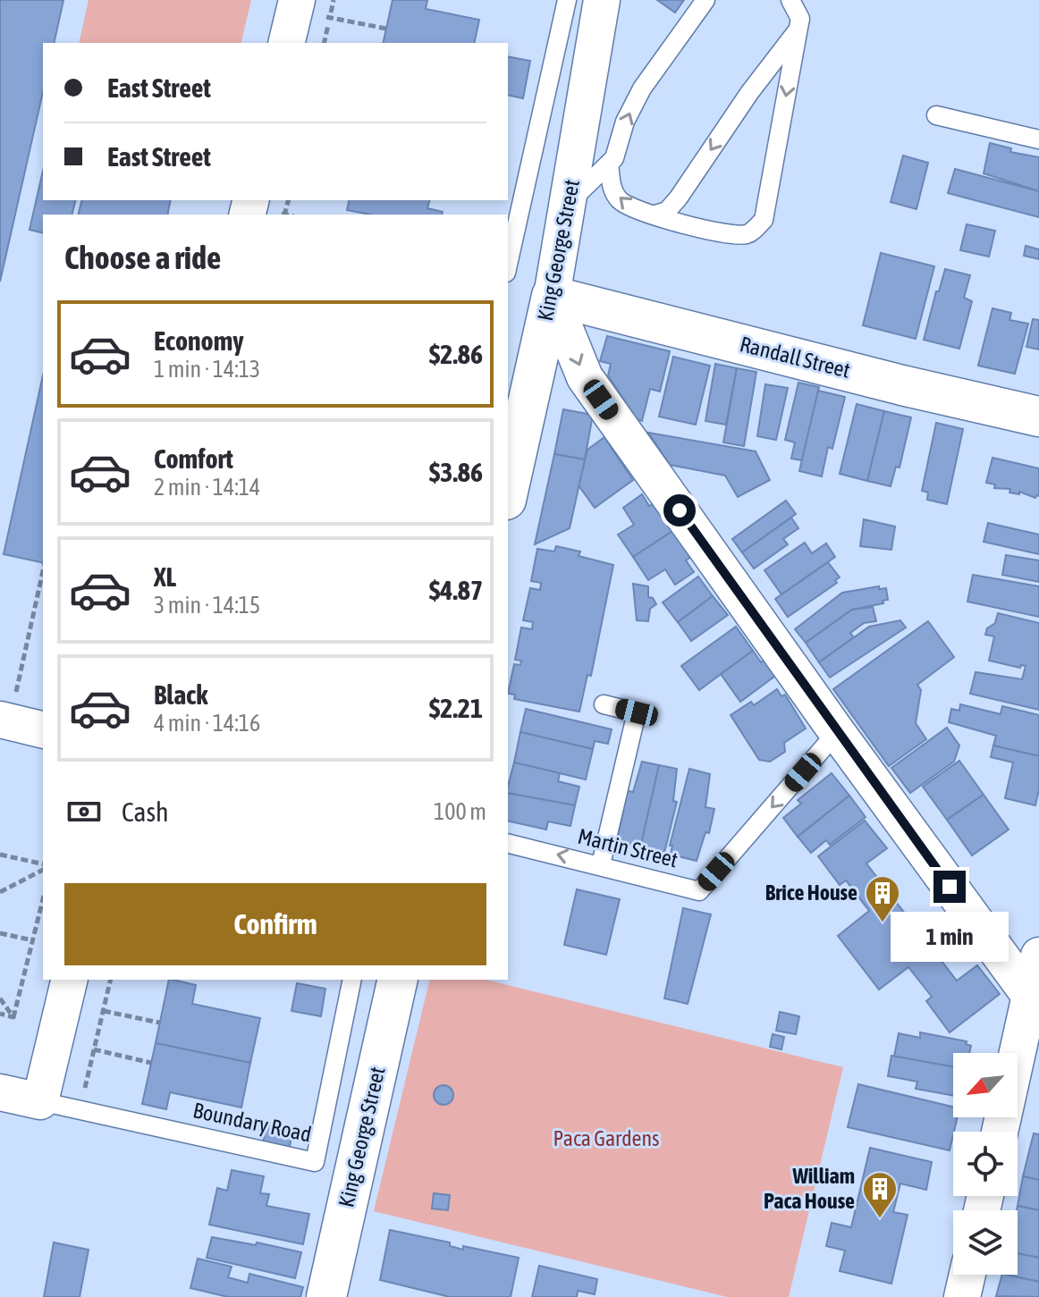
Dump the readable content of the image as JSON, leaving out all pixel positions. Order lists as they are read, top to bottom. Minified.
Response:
{"streets":{"street":["King George Street","Randall Street"],"lane":["Martin Street","Boundary Road"]},"crossings":[["King George Street","Randall Street"]],"one_way":["Martin Street"],"parks":["Paca Gardens"],"places":{"building":["Brice House","William Paca House"]},"north":"bottom left","page":{"banner":["East Street","East Street"],"heading":"Choose a ride","list":[{"name":"Economy","note":"1 min · 14:13","value":"$2.86"},{"name":"Comfort","note":"2 min · 14:14","value":"$3.86"},{"name":"XL","note":"3 min · 14:15","value":"$4.87"},{"name":"Black","note":"4 min · 14:16","value":"$2.21"}],"pay":["Cash","100 m"],"buttons":"Confirm","bubble":"1 min"}}
